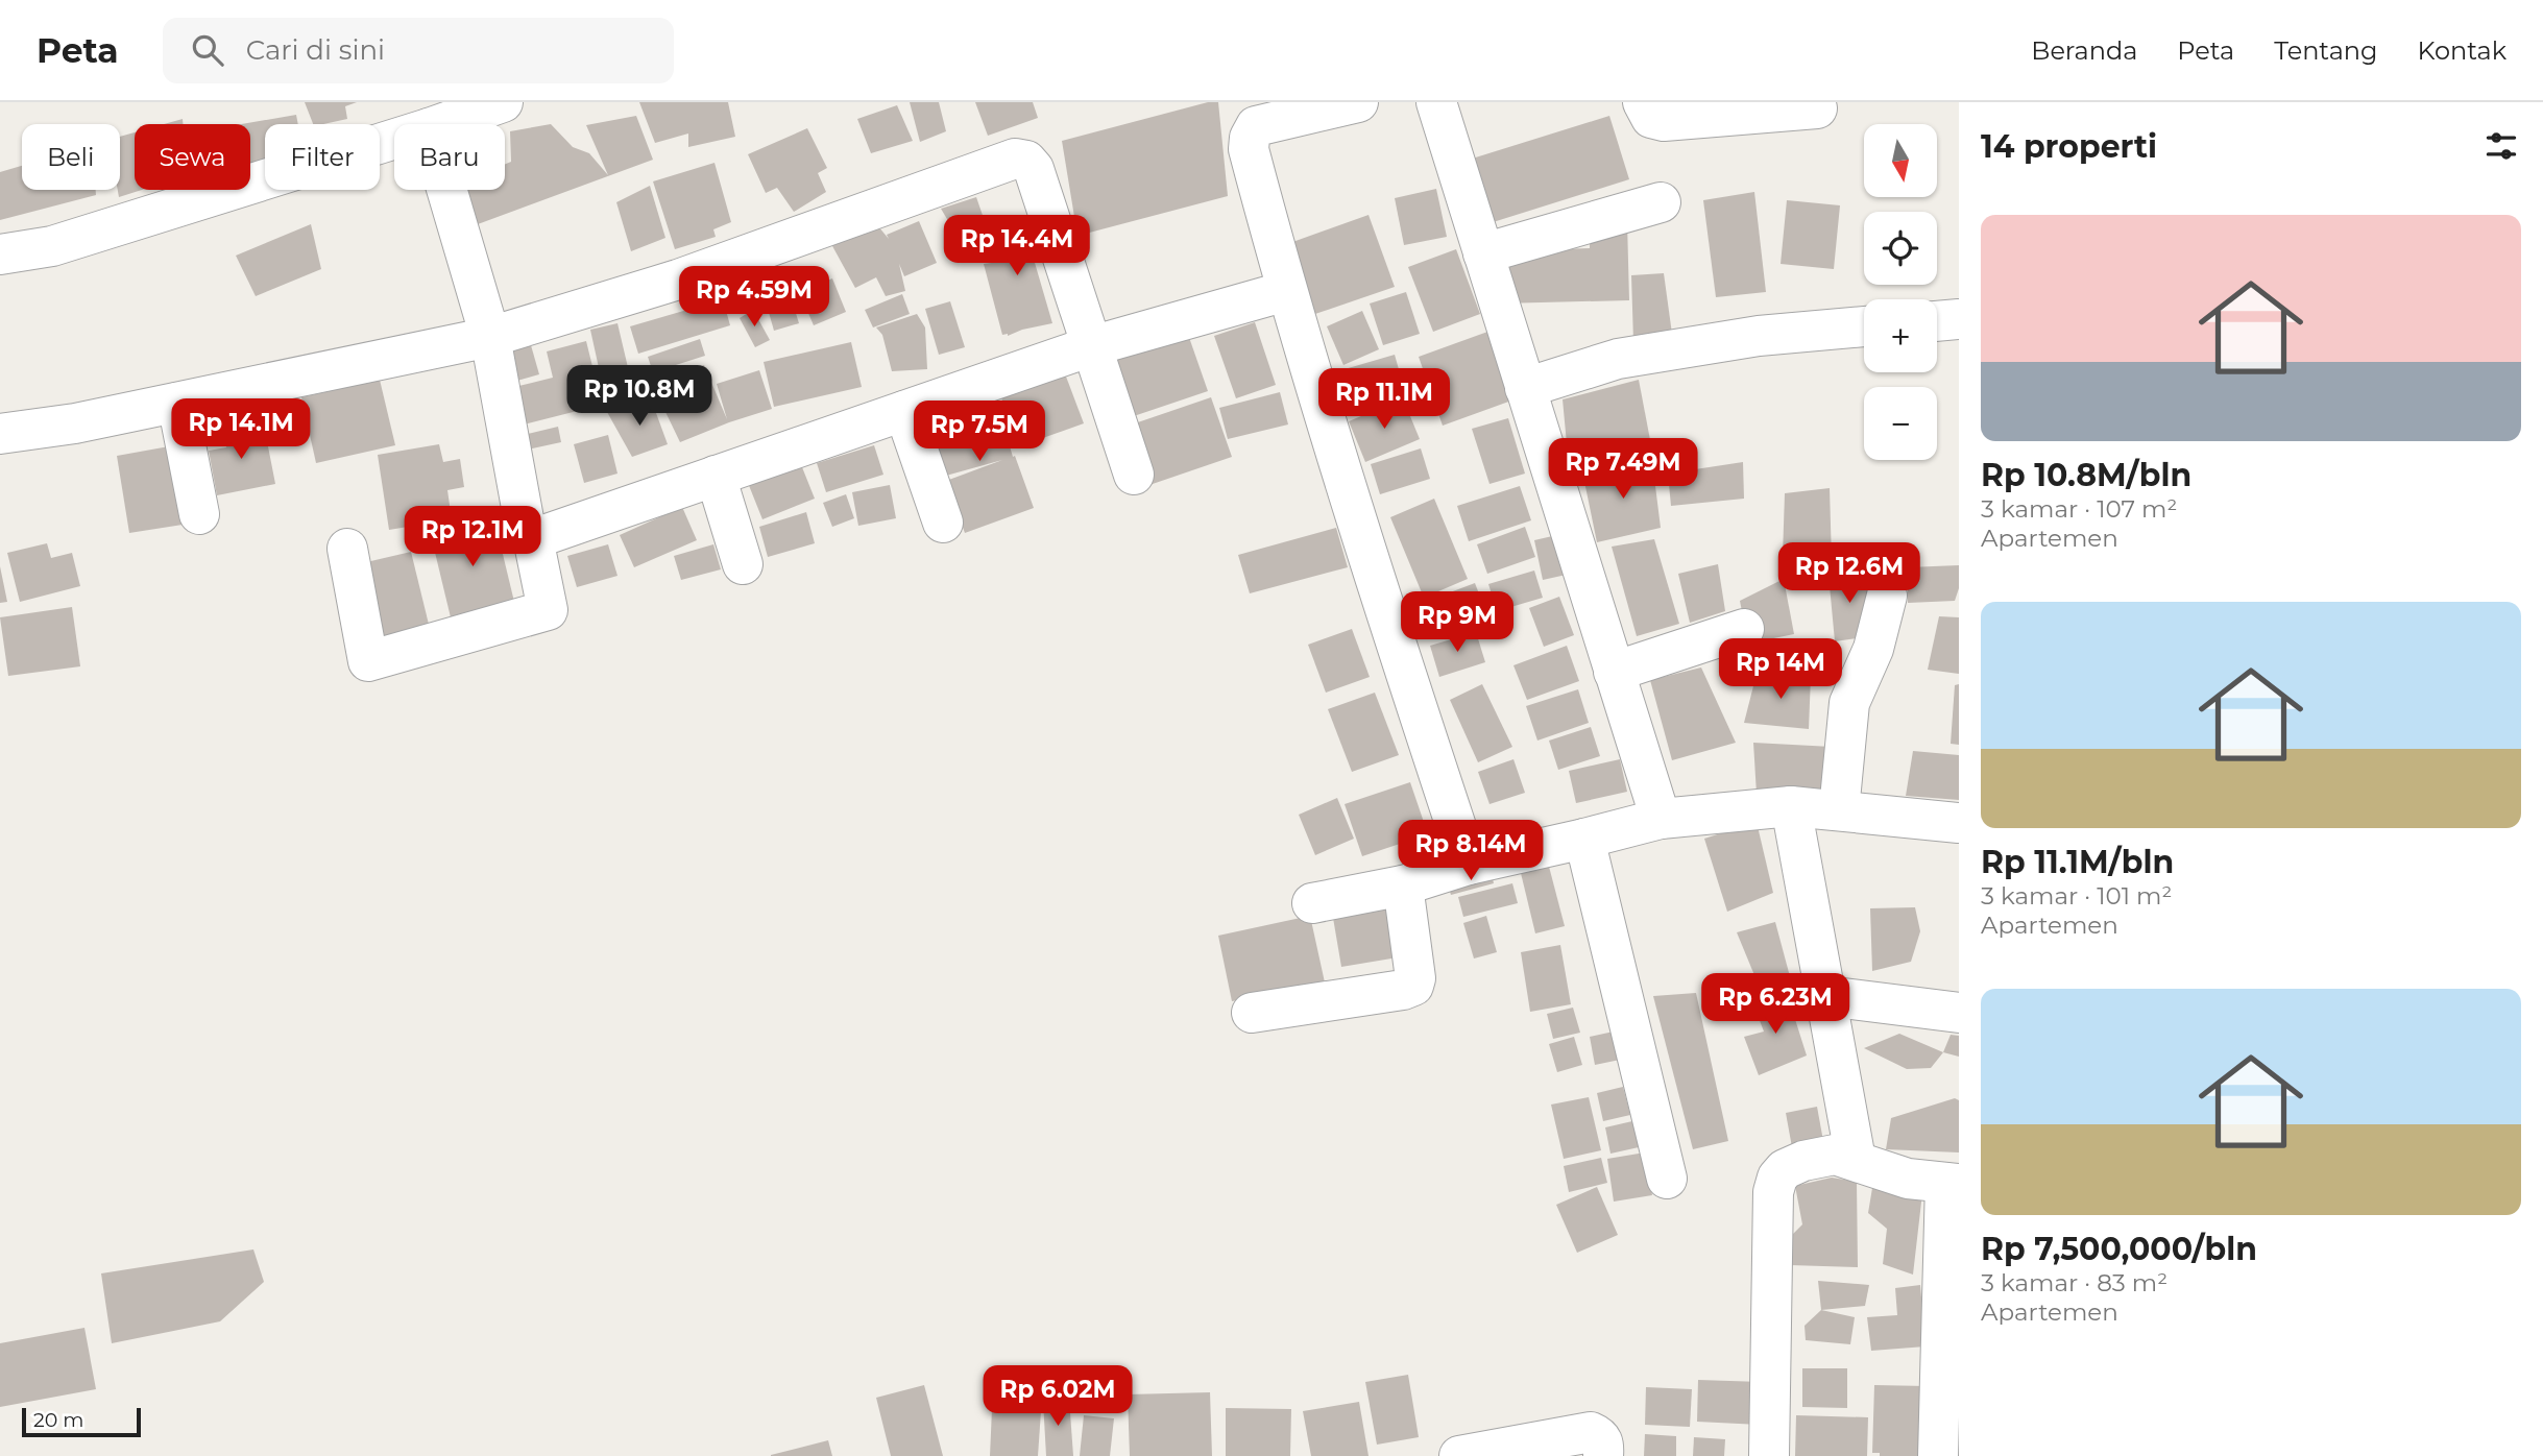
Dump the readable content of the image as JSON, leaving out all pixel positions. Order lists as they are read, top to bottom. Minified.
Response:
{"scale_bar":"20 m","north":"bottom","page":{"header":"Peta","search":"Cari di sini","nav":["Beranda","Peta","Tentang","Kontak"],"heading":"14 properti","map_buttons":["+","−"],"chip":["Beli","Sewa","Filter","Baru"],"list":[{"name":"Rp 10.8M/bln","note":"3 kamar · 107 m² · Apartemen"},{"name":"Rp 11.1M/bln","note":"3 kamar · 101 m² · Apartemen"},{"name":"Rp 7,500,000/bln","note":"3 kamar · 83 m² · Apartemen"}],"price":["Rp 14.4M","Rp 4.59M","Rp 10.8M","Rp 11.1M","Rp 14.1M","Rp 7.5M","Rp 7.49M","Rp 12.1M","Rp 12.6M","Rp 9M","Rp 14M","Rp 8.14M","Rp 6.23M","Rp 6.02M"],"scale":"20 m"}}
